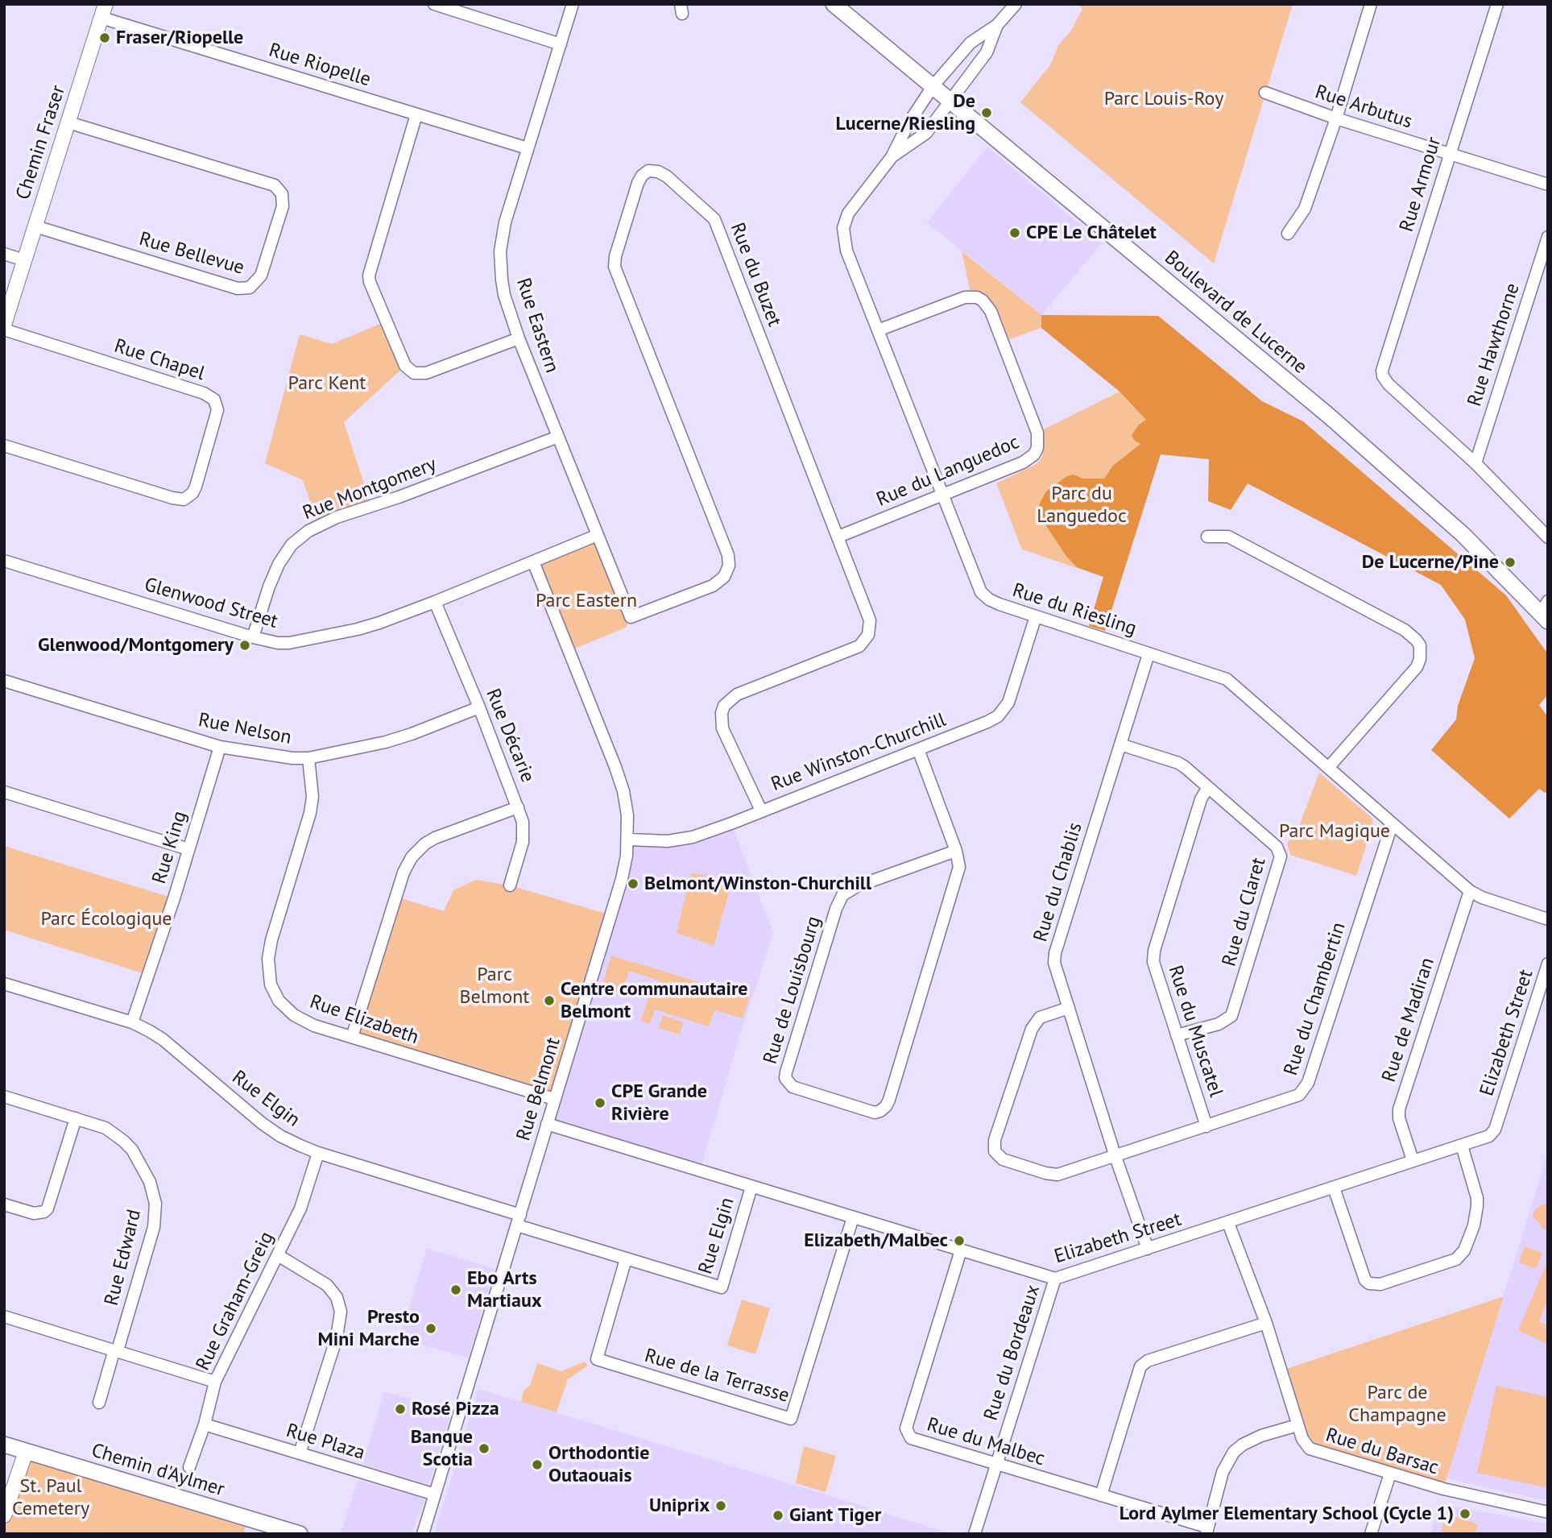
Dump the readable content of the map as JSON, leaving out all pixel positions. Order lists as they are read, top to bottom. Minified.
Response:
{"streets":{"main road":["Boulevard de Lucerne","Chemin d'Aylmer"],"street":["Rue Riopelle","Rue Arbutus","Chemin Fraser","Rue Armour","Rue Bellevue","Rue du Buzet","Rue Eastern","Rue Hawthorne","Rue Chapel","Rue du Languedoc","Rue Montgomery","Glenwood Street","Rue du Riesling","Rue Nelson","Rue Décarie","Rue Winston-Churchill","Rue King","Rue du Chablis","Rue du Claret","Rue de Louisbourg","Rue du Chambertin","Rue Elizabeth","Rue de Madiran","Rue du Muscatel","Elizabeth Street","Rue Belmont","Rue Elgin","Rue Edward","Rue Graham-Greig","Rue du Bordeaux","Rue de la Terrasse","Rue Plaza","Rue du Malbec","Rue du Barsac"]},"crossings":[["Rue Riopelle","Chemin Fraser"],["Rue Riopelle","Rue Eastern"],["Rue Arbutus","Rue Armour"],["Chemin Fraser","Rue Bellevue"],["Rue Armour","Rue Hawthorne"],["Rue du Buzet","Rue Eastern"],["Rue du Buzet","Rue du Languedoc"],["Rue du Buzet","Rue Winston-Churchill"],["Boulevard de Lucerne","Rue du Riesling"],["Rue Eastern","Rue Montgomery"],["Rue Eastern","Glenwood Street"],["Rue du Languedoc","Rue du Riesling"],["Rue Montgomery","Glenwood Street"],["Glenwood Street","Rue Décarie"],["Glenwood Street","Rue Belmont"],["Rue du Riesling","Rue Winston-Churchill"],["Rue du Riesling","Rue du Chablis"],["Rue du Riesling","Rue du Chambertin"],["Rue du Riesling","Rue de Madiran"],["Rue Nelson","Rue Décarie"],["Rue Nelson","Rue King"],["Rue Nelson","Rue Elizabeth"],["Rue Winston-Churchill","Rue de Louisbourg"],["Rue Winston-Churchill","Rue Belmont"],["Rue King","Rue Elgin"],["Rue du Chablis","Rue du Claret"],["Rue du Chablis","Rue du Chambertin"],["Rue du Chablis","Elizabeth Street"],["Rue du Claret","Rue du Muscatel"],["Rue du Chambertin","Rue du Muscatel"],["Rue Elizabeth","Rue Belmont"],["Rue de Madiran","Elizabeth Street"],["Elizabeth Street","Rue Belmont"],["Elizabeth Street","Rue Elgin"],["Elizabeth Street","Rue du Bordeaux"],["Elizabeth Street","Rue de la Terrasse"],["Elizabeth Street","Rue du Malbec"],["Elizabeth Street","Rue du Barsac"],["Rue Belmont","Rue Elgin"],["Rue Belmont","Rue Plaza"],["Rue Elgin","Rue Graham-Greig"],["Rue Elgin","Rue de la Terrasse"],["Rue Graham-Greig","Rue Plaza"],["Rue du Bordeaux","Rue du Malbec"]],"parks":["Parc Louis-Roy","Parc Kent","Parc du Languedoc","Parc Eastern","Parc Magique","Parc Écologique","Parc Belmont","Parc de Champagne","St. Paul Cemetery"],"places":["Fraser/Riopelle","De Lucerne/Riesling","CPE Le Châtelet","De Lucerne/Pine","Glenwood/Montgomery","Belmont/Winston-Churchill","Centre communautaire Belmont","CPE Grande Rivière","Elizabeth/Malbec","Ebo Arts Martiaux","Presto Mini Marche","Rosé Pizza","Banque Scotia","Orthodontie Outaouais","Uniprix","Lord Aylmer Elementary School (Cycle 1)","Giant Tiger"]}
